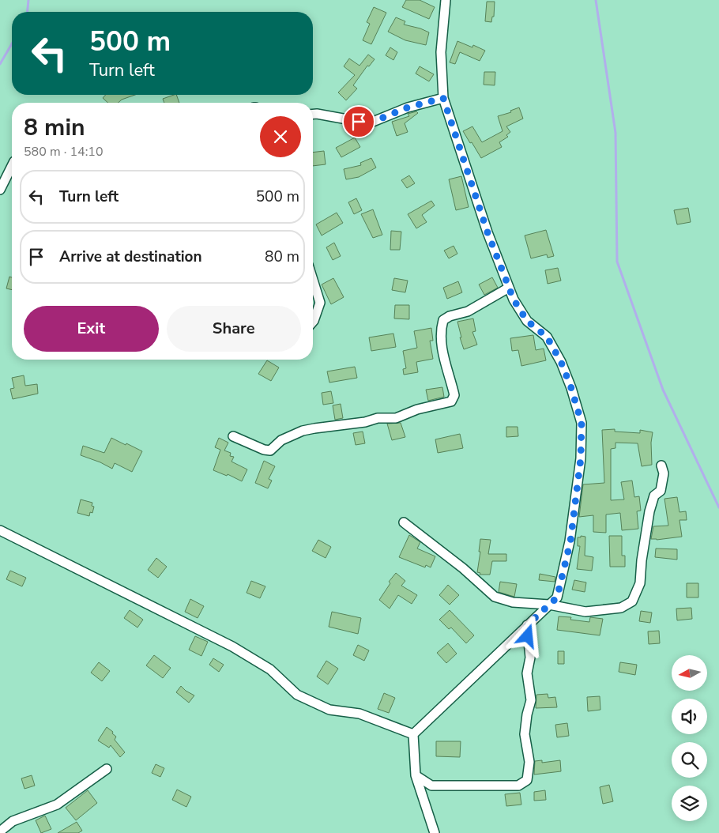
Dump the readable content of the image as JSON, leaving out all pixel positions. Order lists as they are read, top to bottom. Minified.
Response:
{"north":"left","page":{"turn":["500 m","Turn left"],"heading":["8 min","580 m · 14:10"],"list":[{"name":"Turn left","value":"500 m"},{"name":"Arrive at destination","value":"80 m"}],"buttons":["Exit","Share"]}}
